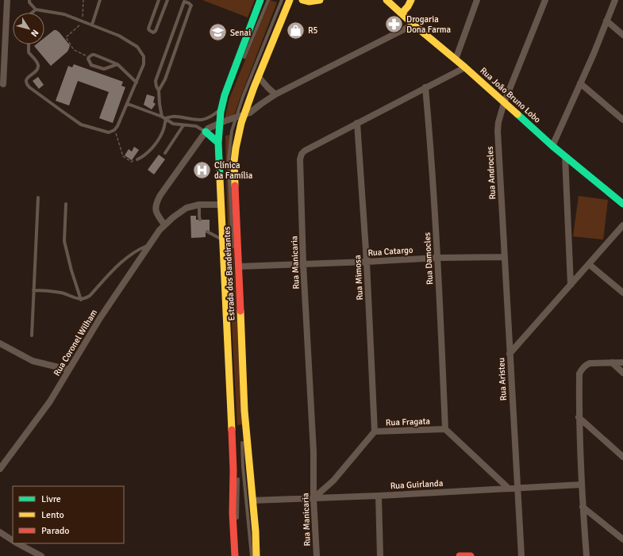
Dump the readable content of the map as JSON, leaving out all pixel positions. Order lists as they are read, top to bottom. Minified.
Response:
{"streets":{"main road":["Rua João Bruno Lobo","Estrada dos Bandeirantes"],"street":["Rua Androcles","Rua Catargo","Rua Damocles","Rua Manicaria","Rua Mimosa","Rua Coronel Wilham","Rua Aristeu","Rua Fragata","Rua Guirlanda"]},"crossings":[["Rua João Bruno Lobo","Rua Androcles"],["Rua João Bruno Lobo","Rua Manicaria"],["Rua Androcles","Rua Catargo"],["Rua Androcles","Rua Aristeu"],["Rua Catargo","Rua Damocles"],["Rua Catargo","Rua Manicaria"],["Rua Catargo","Estrada dos Bandeirantes"],["Rua Catargo","Rua Mimosa"],["Rua Damocles","Rua Manicaria"],["Rua Damocles","Rua Fragata"],["Rua Manicaria","Rua Mimosa"],["Rua Manicaria","Rua Fragata"],["Rua Manicaria","Rua Guirlanda"],["Estrada dos Bandeirantes","Rua Coronel Wilham"],["Estrada dos Bandeirantes","Rua Guirlanda"],["Rua Mimosa","Rua Fragata"],["Rua Aristeu","Rua Guirlanda"],["Rua Fragata","Rua Guirlanda"]],"places":{"pharmacy":["Drogaria Dona Farma"],"shop":["R5"],"school or university":["Senai"],"hospital":["Clínica da Família"]},"legend":["Livre","Lento","Parado"],"north":"bottom right"}
